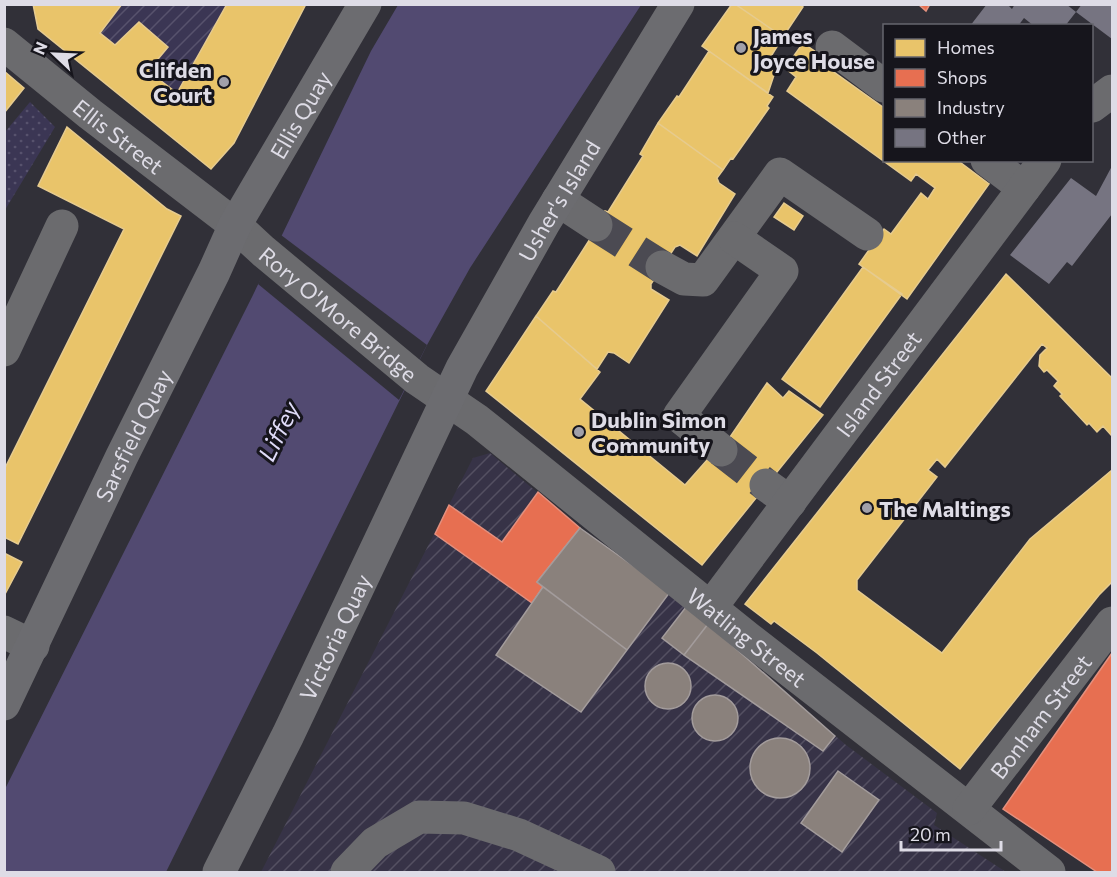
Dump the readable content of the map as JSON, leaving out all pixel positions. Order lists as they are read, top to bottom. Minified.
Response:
{"streets":{"main road":["Ellis Quay","Usher's Island","Sarsfield Quay","Victoria Quay"],"street":["Ellis Street","Rory O'More Bridge","Island Street","Watling Street","Bonham Street"]},"crossings":[["Ellis Quay","Ellis Street"],["Ellis Quay","Rory O'More Bridge"],["Ellis Quay","Sarsfield Quay"],["Ellis Street","Rory O'More Bridge"],["Ellis Street","Sarsfield Quay"],["Usher's Island","Rory O'More Bridge"],["Usher's Island","Victoria Quay"],["Usher's Island","Watling Street"],["Rory O'More Bridge","Sarsfield Quay"],["Rory O'More Bridge","Victoria Quay"],["Rory O'More Bridge","Watling Street"],["Island Street","Watling Street"],["Victoria Quay","Watling Street"],["Watling Street","Bonham Street"]],"water":["Liffey"],"places":["James Joyce House","Clifden Court","Dublin Simon Community","The Maltings"],"legend":["Homes","Shops","Industry","Other"],"scale_bar":"20 m","north":"top left"}
